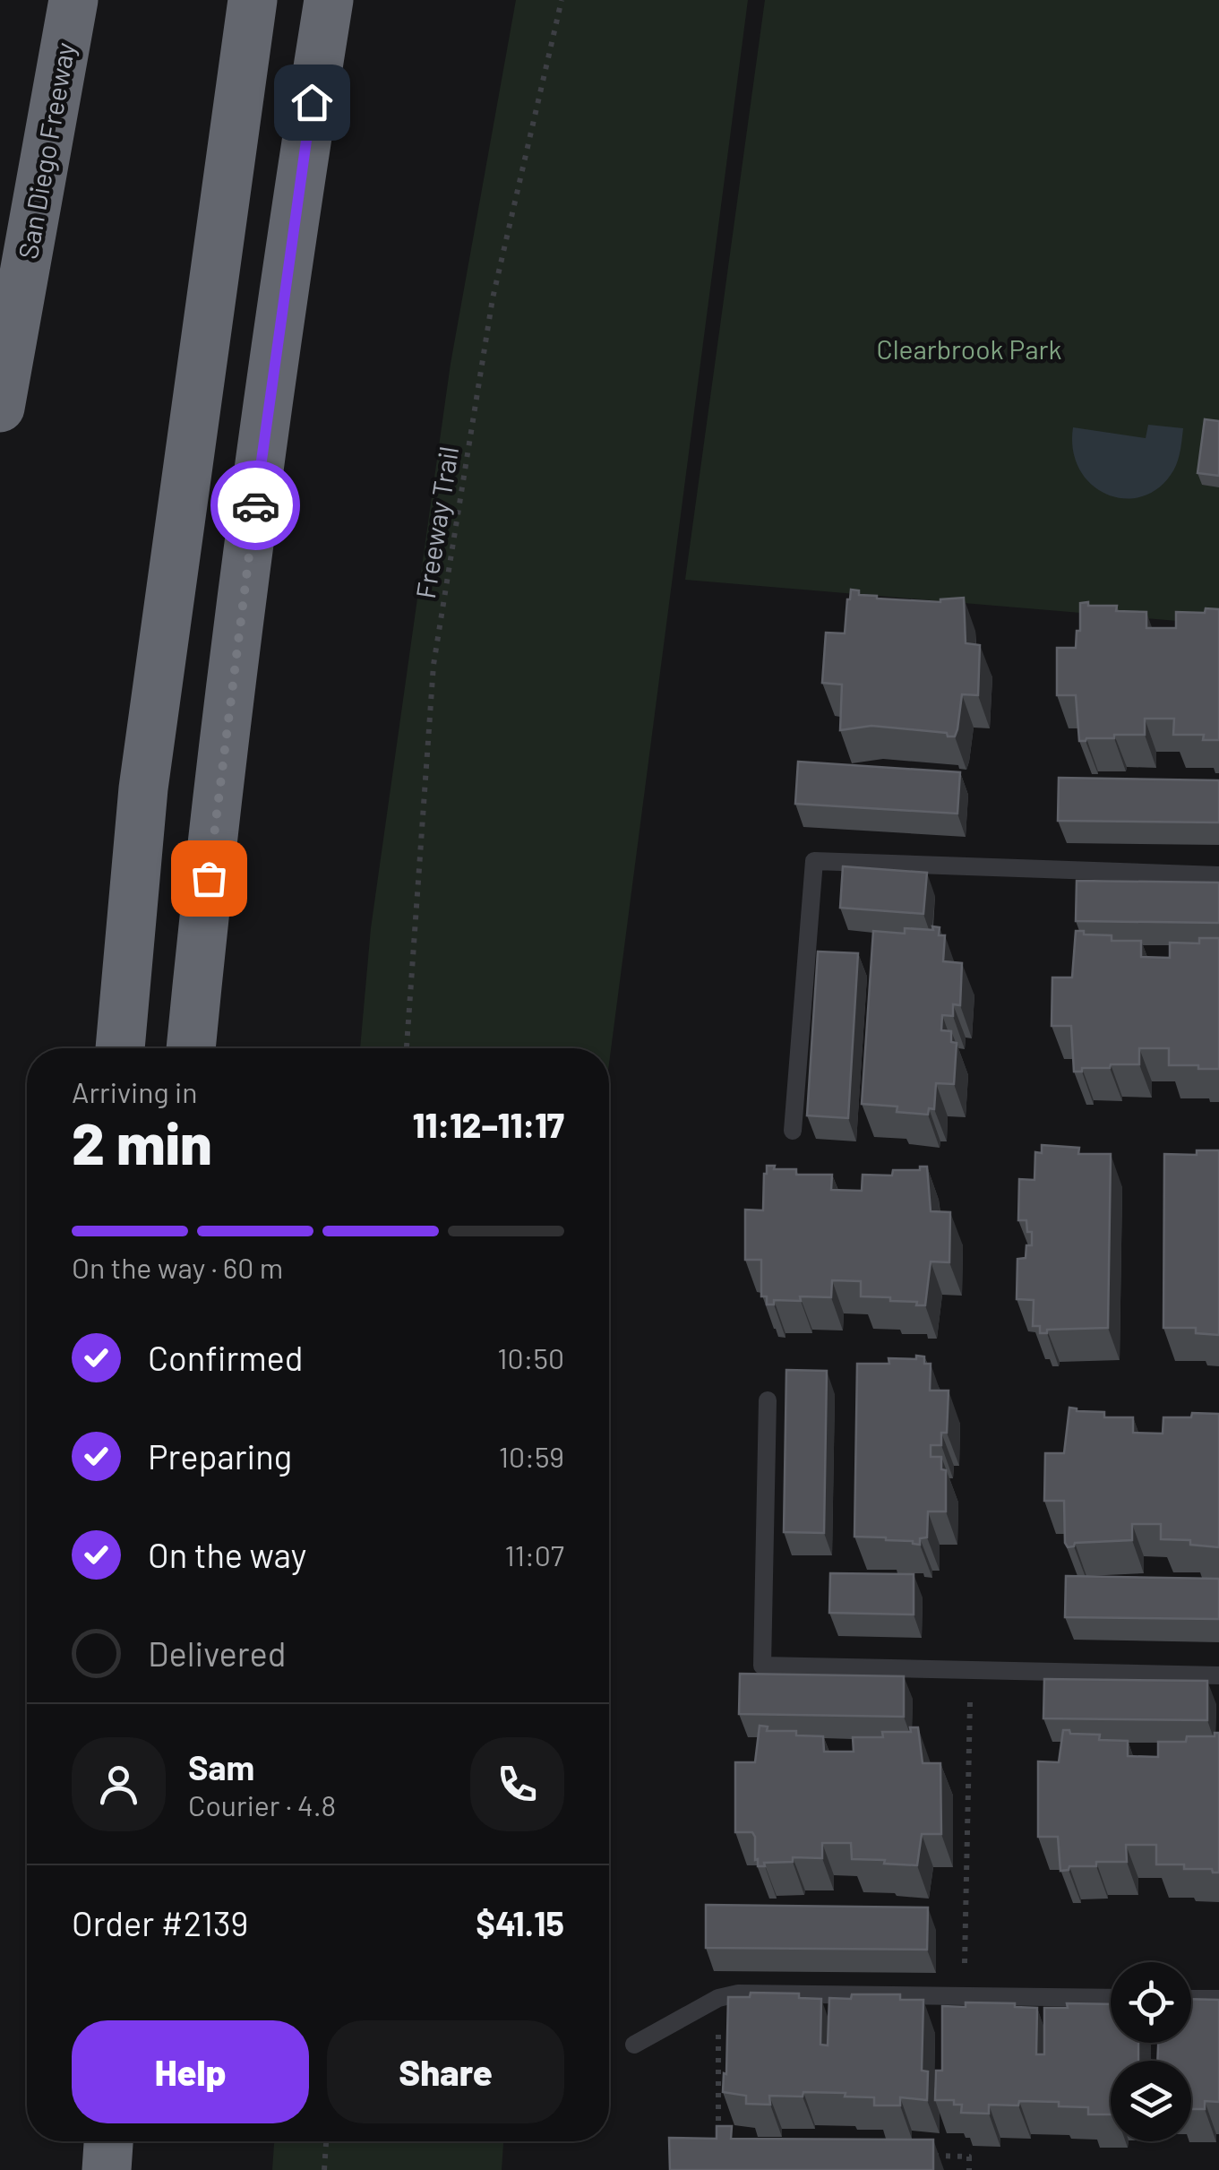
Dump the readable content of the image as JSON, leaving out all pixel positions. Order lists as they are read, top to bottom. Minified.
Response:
{"streets":{"highway":["San Diego Freeway"],"path":["Freeway Trail"]},"parks":["Clearbrook Park"],"page":{"heading":["2 min","Arriving in","11:12–11:17"],"panel":["Sam","Courier · 4.8","Order #2139","$41.15"],"bar":"On the way · 60 m","list":[["Confirmed","10:50"],["Preparing","10:59"],["On the way","11:07"],"Delivered"],"buttons":["Help","Share"]}}
